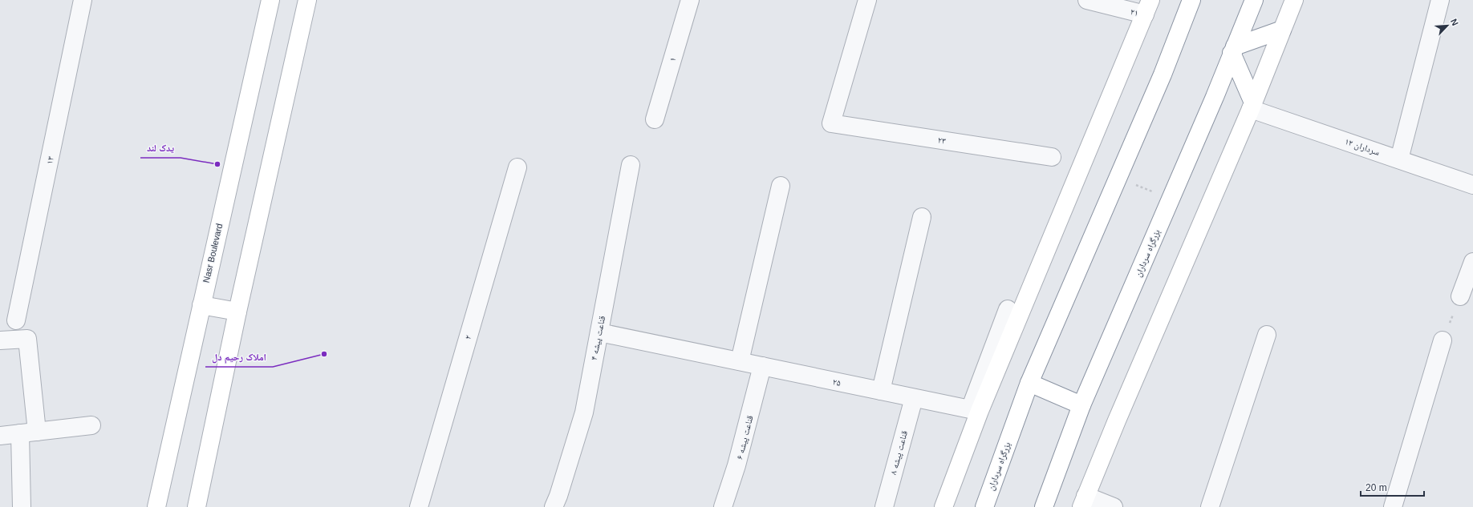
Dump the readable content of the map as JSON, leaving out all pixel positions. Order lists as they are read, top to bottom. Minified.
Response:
{"streets":{"main road":["Nasr Boulevard","بزرگراه سرداران"],"street":["۲۱","۱","۲۳","۱۲ سرداران","۱۳","۲","قناعت پیشه ۴","۲۵","قناعت پیشه ۶","قناعت پیشه ۸"]},"crossings":[["قناعت پیشه ۴","۲۵"],["۲۵","قناعت پیشه ۶"],["۲۵","قناعت پیشه ۸"]],"places":["یدک لند","املاک رحیم دل"],"scale_bar":"20 m","north":"top right"}
